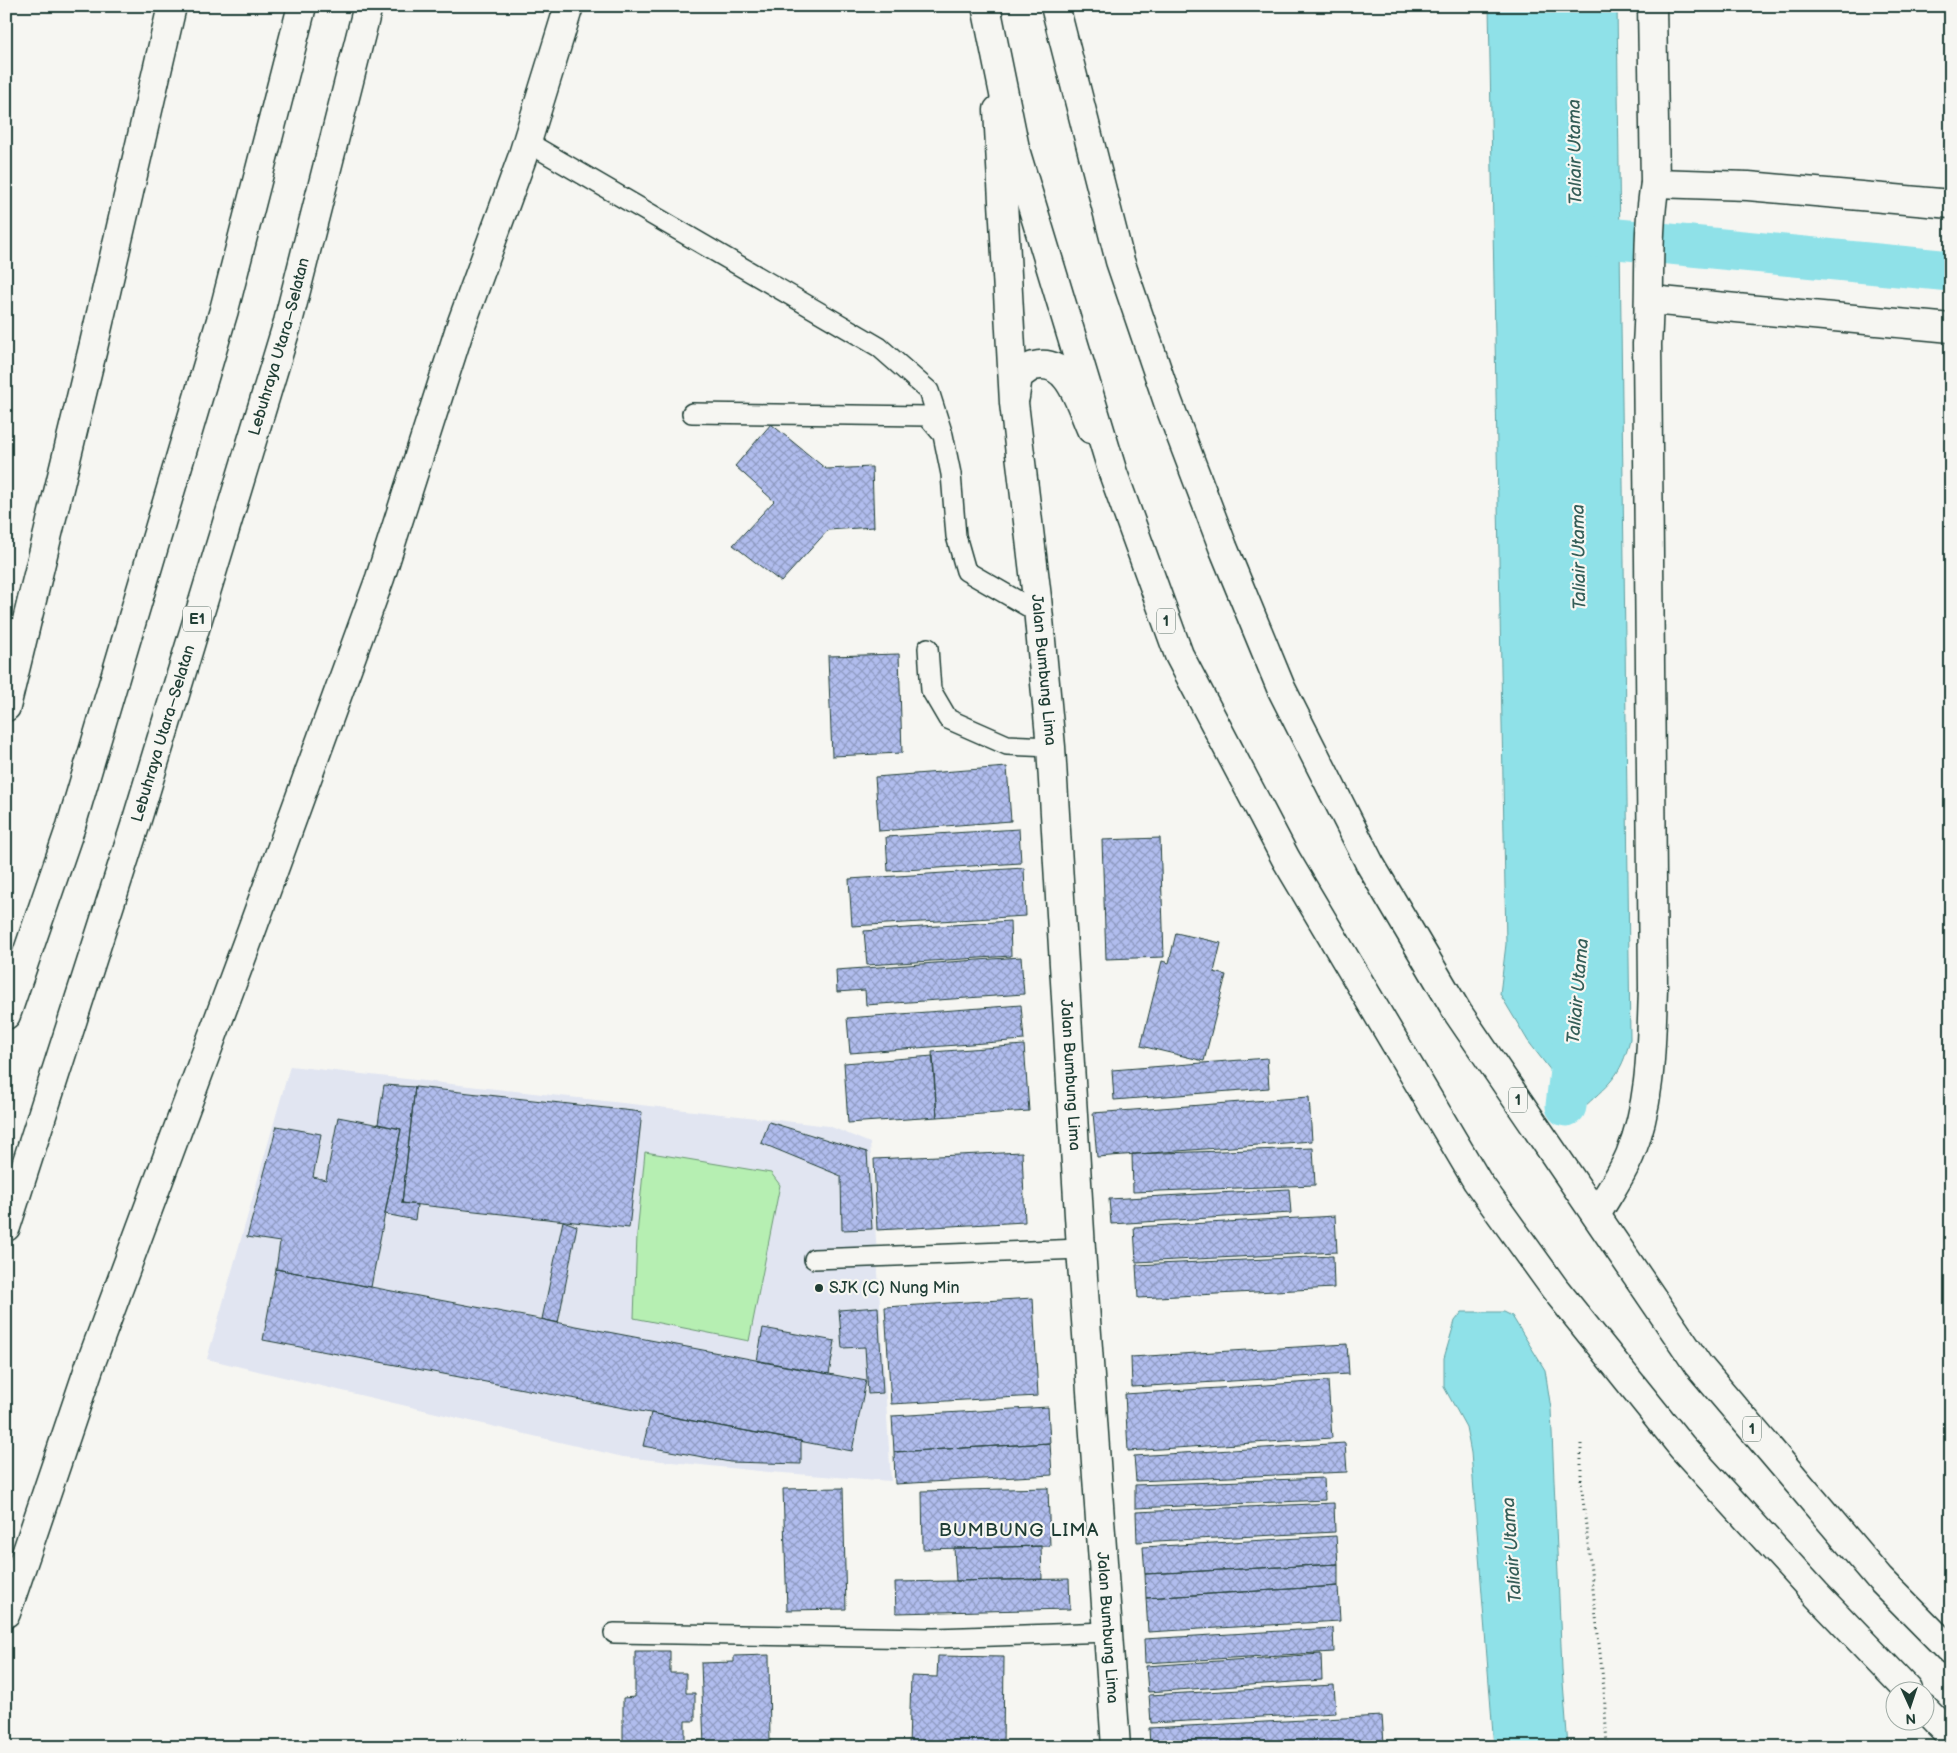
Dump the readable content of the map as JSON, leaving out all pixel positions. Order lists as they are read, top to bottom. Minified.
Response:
{"streets":{"main road":["Lebuhraya Utara–Selatan","E1","1","Jalan Bumbung Lima"]},"districts":["BUMBUNG LIMA"],"water":["Taliair Utama"],"places":["SJK (C) Nung Min"],"north":"bottom"}
